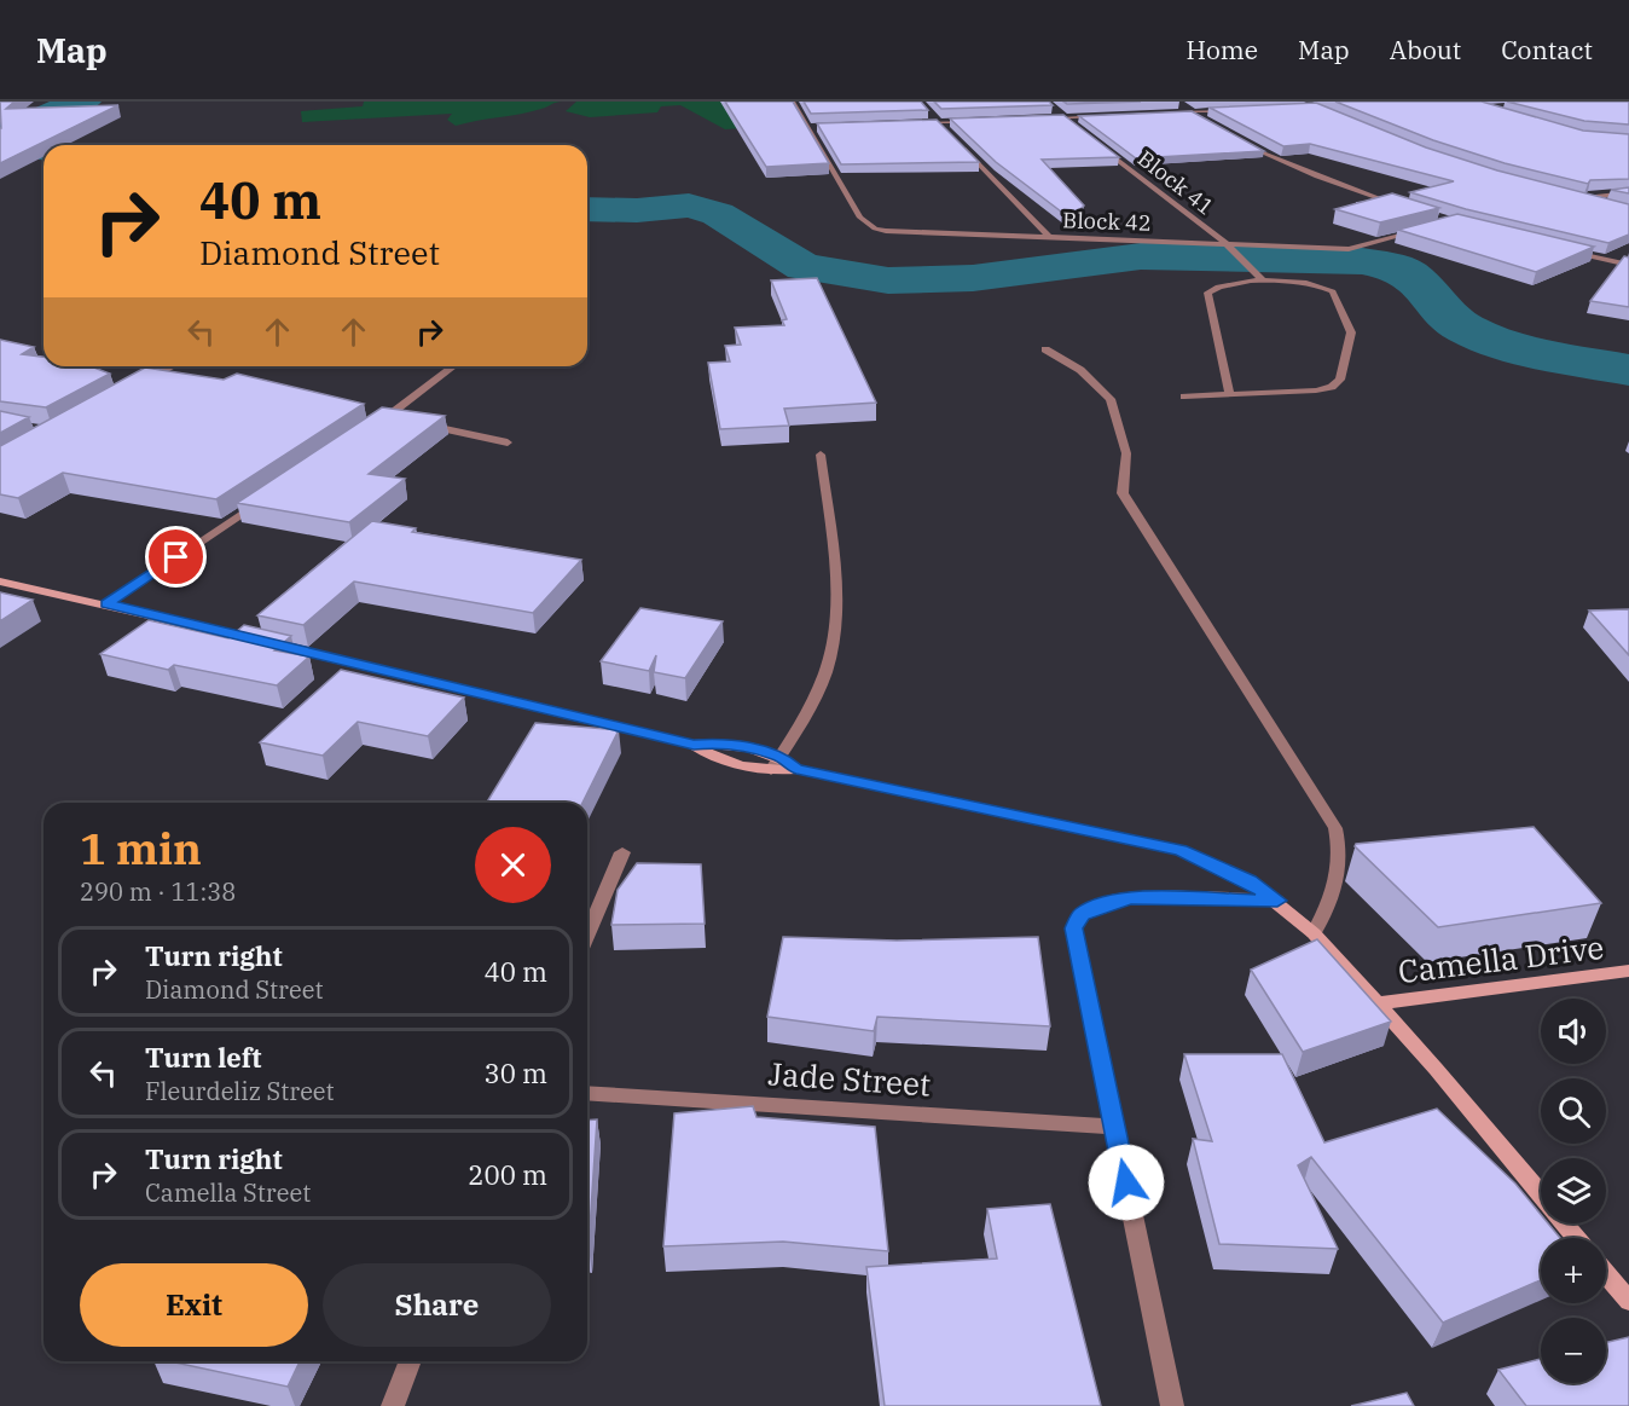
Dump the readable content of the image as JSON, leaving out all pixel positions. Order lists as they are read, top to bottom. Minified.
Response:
{"streets":{"street":["Block 41","Block 42","Camella Drive","Jade Street"]},"crossings":[["Block 41","Block 42"]],"page":{"header":"Map","nav":["Home","Map","About","Contact"],"turn":["40 m","Diamond Street"],"heading":["1 min","290 m · 11:38"],"list":[{"name":"Turn right","note":"Diamond Street","value":"40 m"},{"name":"Turn left","note":"Fleurdeliz Street","value":"30 m"},{"name":"Turn right","note":"Camella Street","value":"200 m"}],"map_buttons":["+","−"],"buttons":["Exit","Share"]}}
